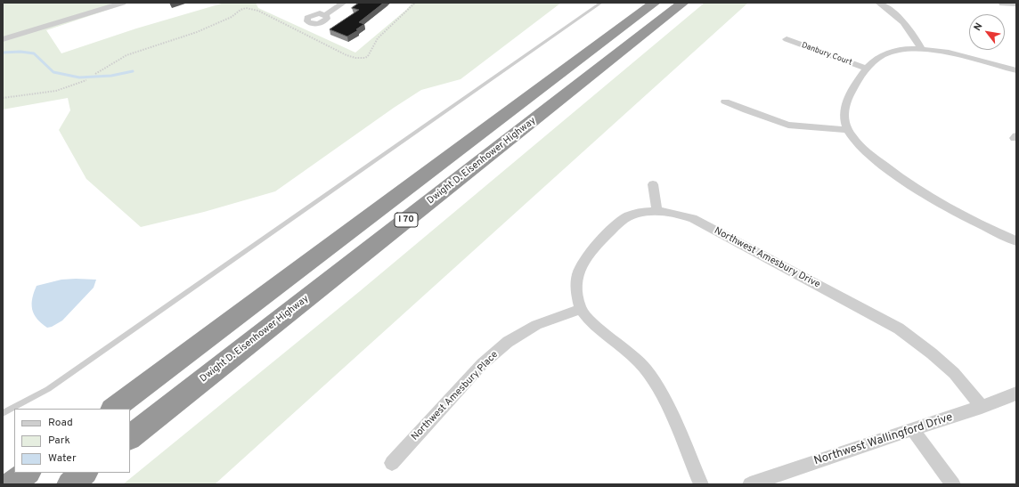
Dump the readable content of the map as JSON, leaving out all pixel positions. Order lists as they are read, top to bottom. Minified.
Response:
{"streets":{"highway":["Dwight D. Eisenhower Highway","I 70"],"street":["Danbury Court","Northwest Amesbury Drive","Northwest Amesbury Place","Northwest Wallingford Drive"]},"crossings":[["Northwest Amesbury Drive","Northwest Amesbury Place"],["Northwest Amesbury Drive","Northwest Wallingford Drive"]],"legend":["Road","Park","Water"],"north":"top left"}
